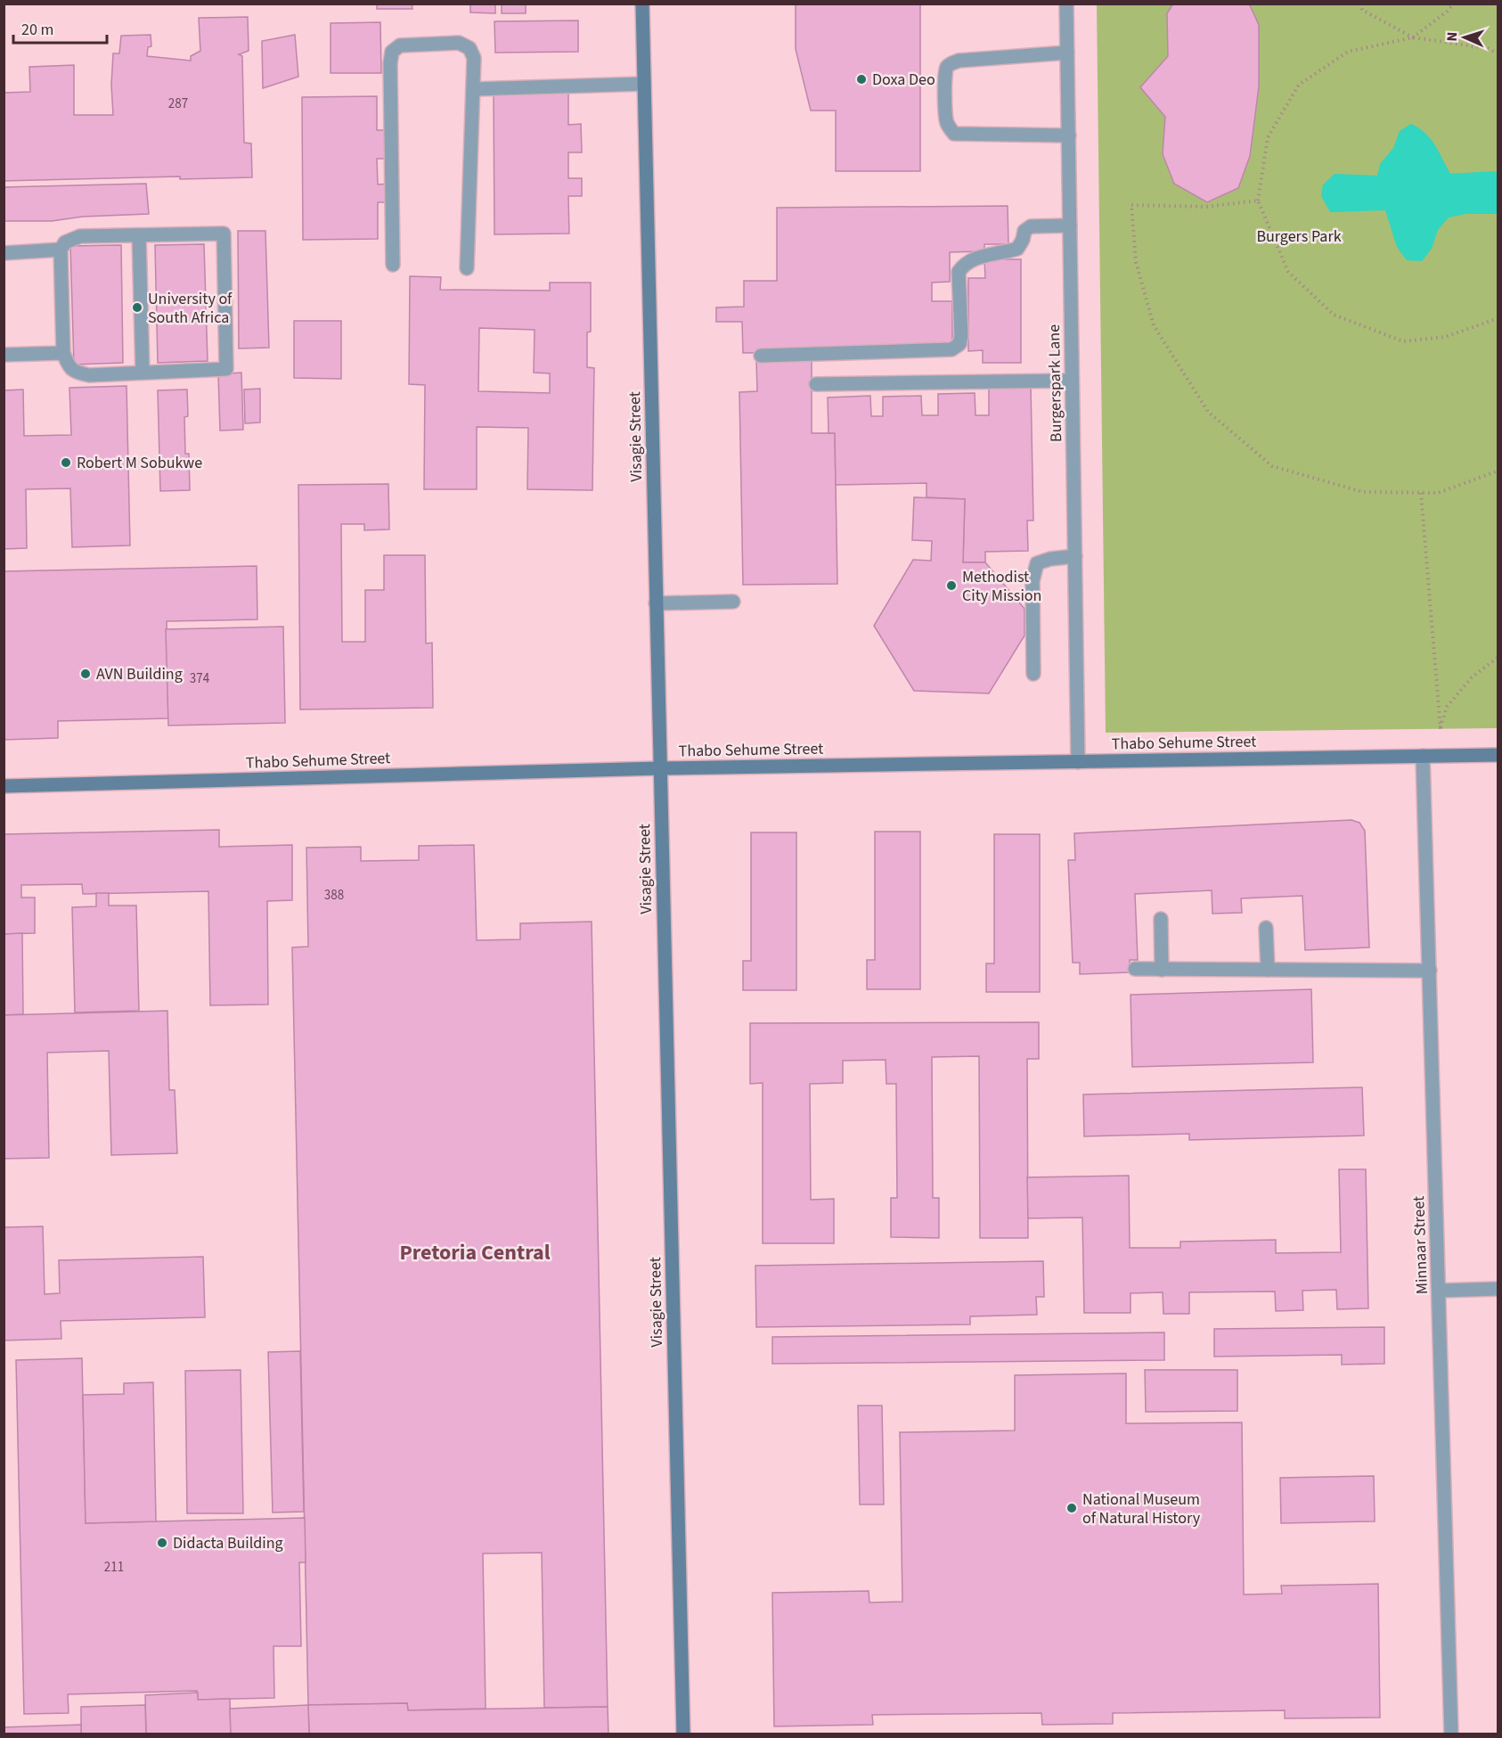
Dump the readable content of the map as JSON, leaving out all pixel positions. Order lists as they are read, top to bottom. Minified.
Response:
{"streets":{"street":["Burgerspark Lane","Visagie Street","Thabo Sehume Street","Minnaar Street"]},"crossings":[["Burgerspark Lane","Thabo Sehume Street"],["Visagie Street","Thabo Sehume Street"],["Thabo Sehume Street","Minnaar Street"]],"districts":["Pretoria Central"],"parks":["Burgers Park"],"places":["Doxa Deo","University of South Africa","Robert M Sobukwe","Methodist City Mission","AVN Building","National Museum of Natural History","Didacta Building"],"house_numbers":["287","374","388","211"],"scale_bar":"20 m","north":"left"}
